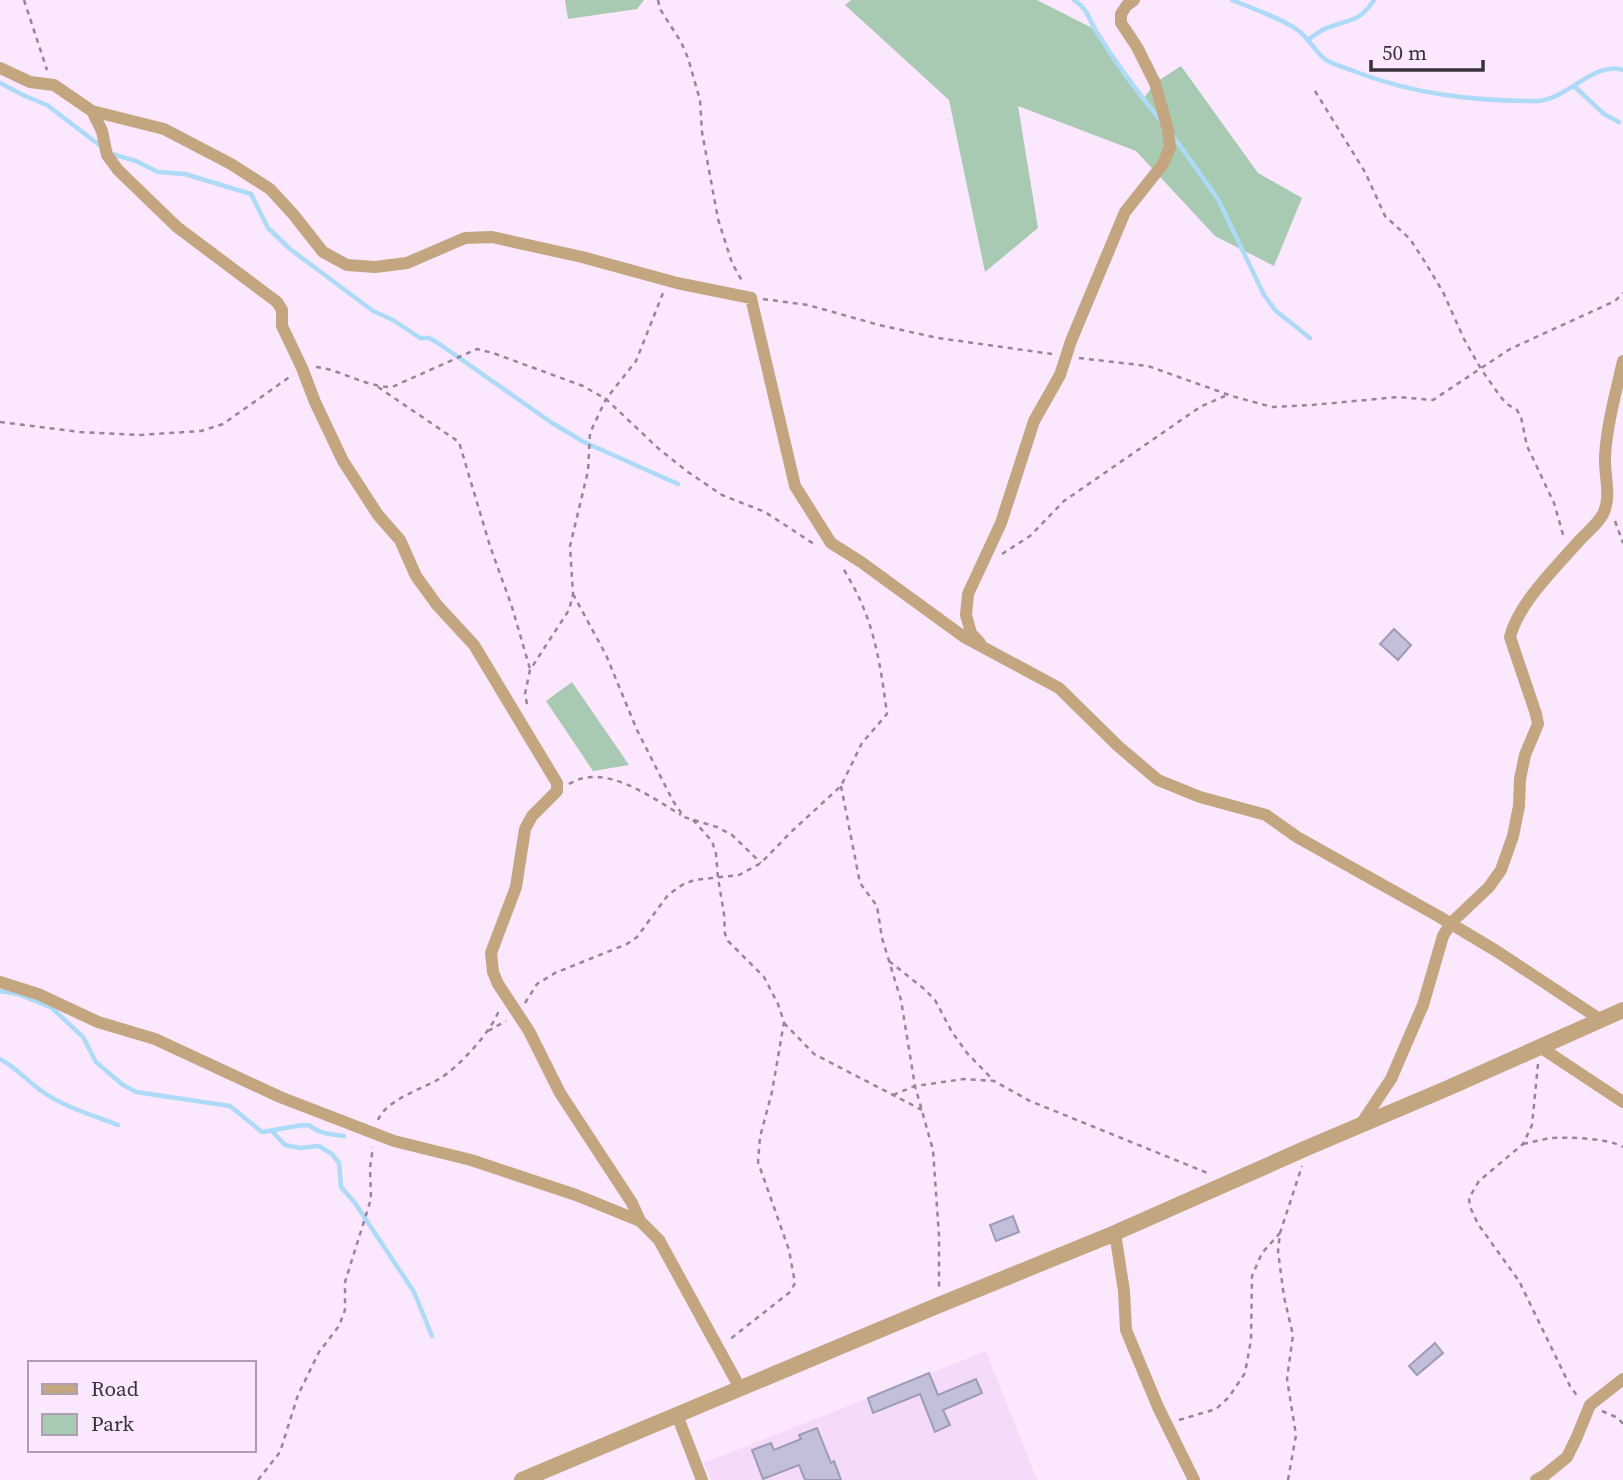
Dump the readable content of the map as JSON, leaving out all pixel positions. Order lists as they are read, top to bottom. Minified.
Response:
{"legend":["Road","Park"],"scale_bar":"50 m"}
